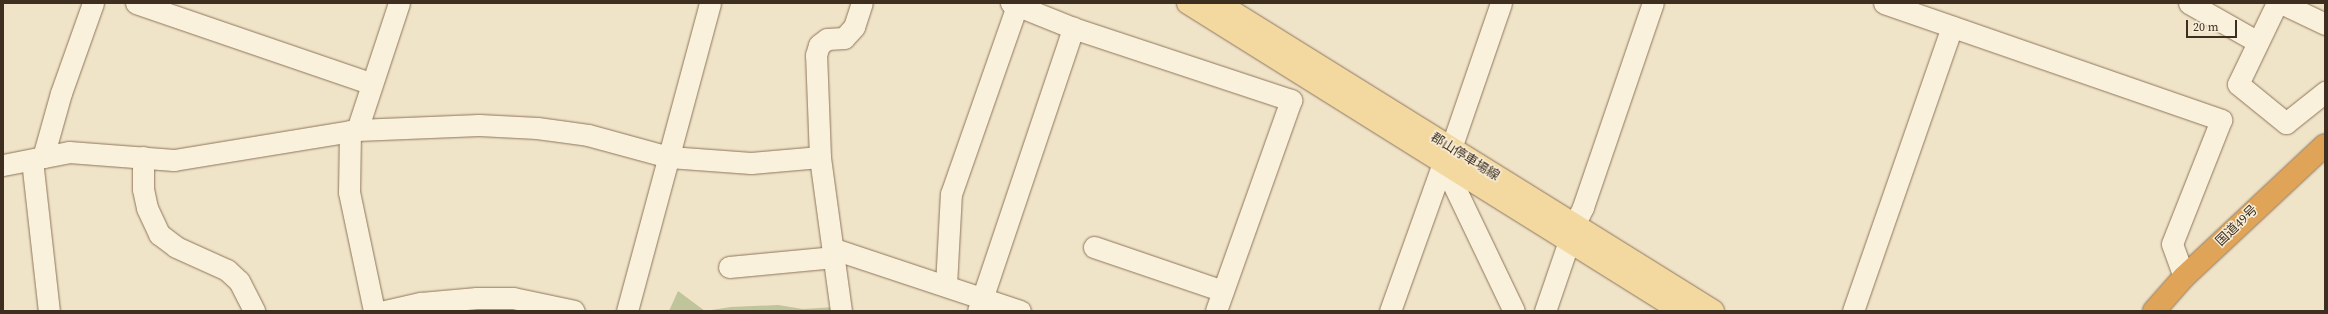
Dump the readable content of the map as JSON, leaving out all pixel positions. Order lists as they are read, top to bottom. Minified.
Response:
{"streets":{"highway":["国道49号"],"main road":["郡山停車場線"]},"scale_bar":"20 m"}
